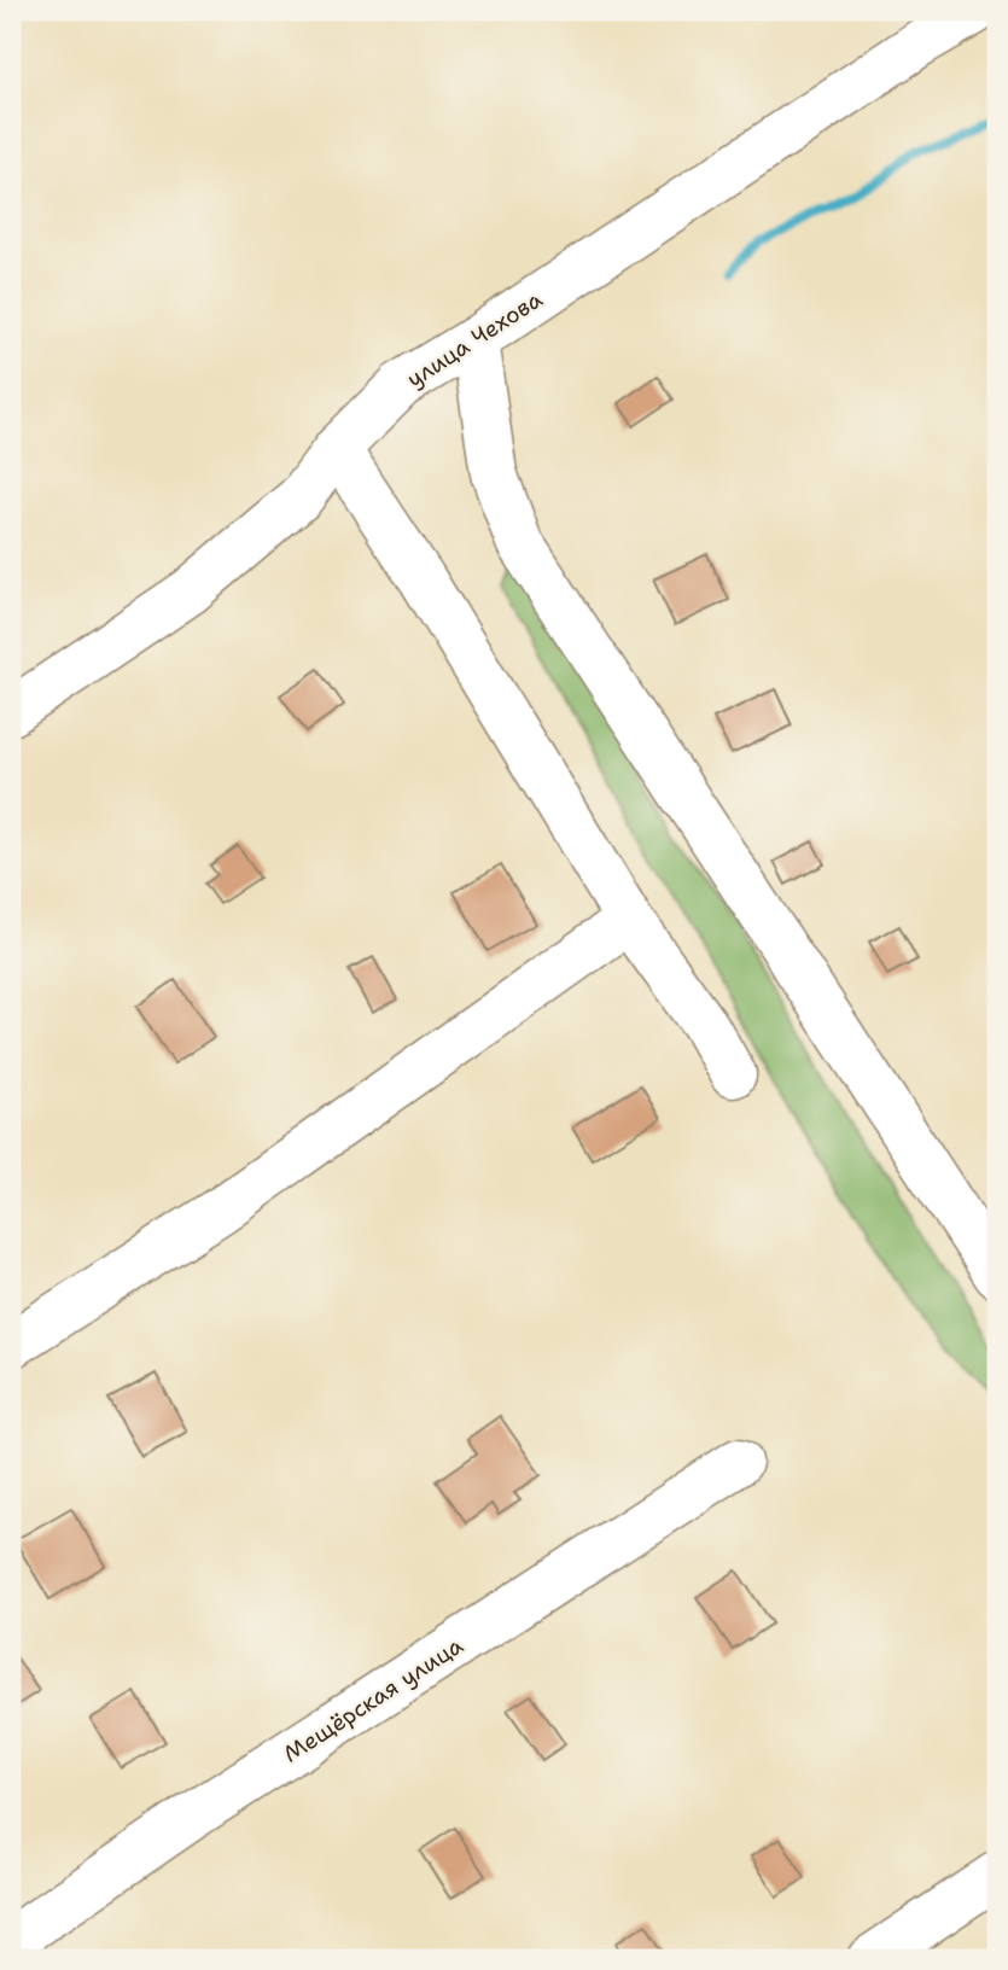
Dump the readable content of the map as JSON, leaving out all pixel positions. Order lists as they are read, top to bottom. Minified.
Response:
{"streets":{"street":["улица Чехова","Мещёрская улица"]}}
